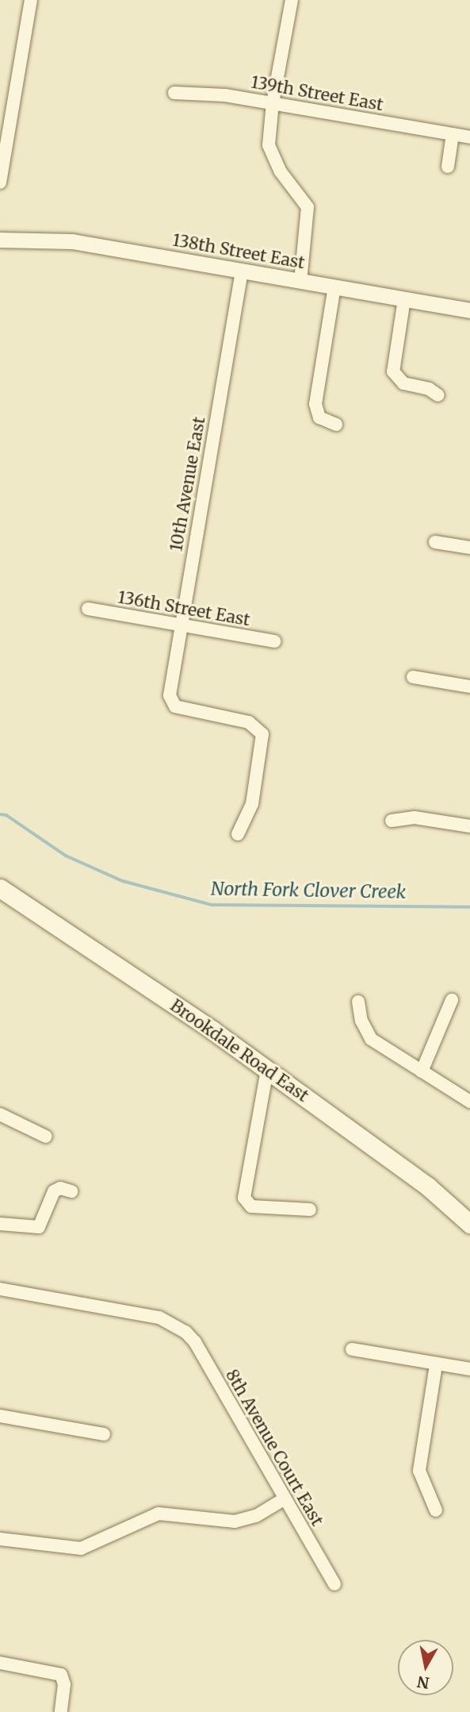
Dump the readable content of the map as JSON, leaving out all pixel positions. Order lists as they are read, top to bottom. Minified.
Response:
{"streets":{"main road":["Brookdale Road East"],"street":["139th Street East","138th Street East","10th Avenue East","136th Street East","8th Avenue Court East"]},"crossings":[["138th Street East","10th Avenue East"],["10th Avenue East","136th Street East"]],"water":["North Fork Clover Creek"],"north":"bottom"}
